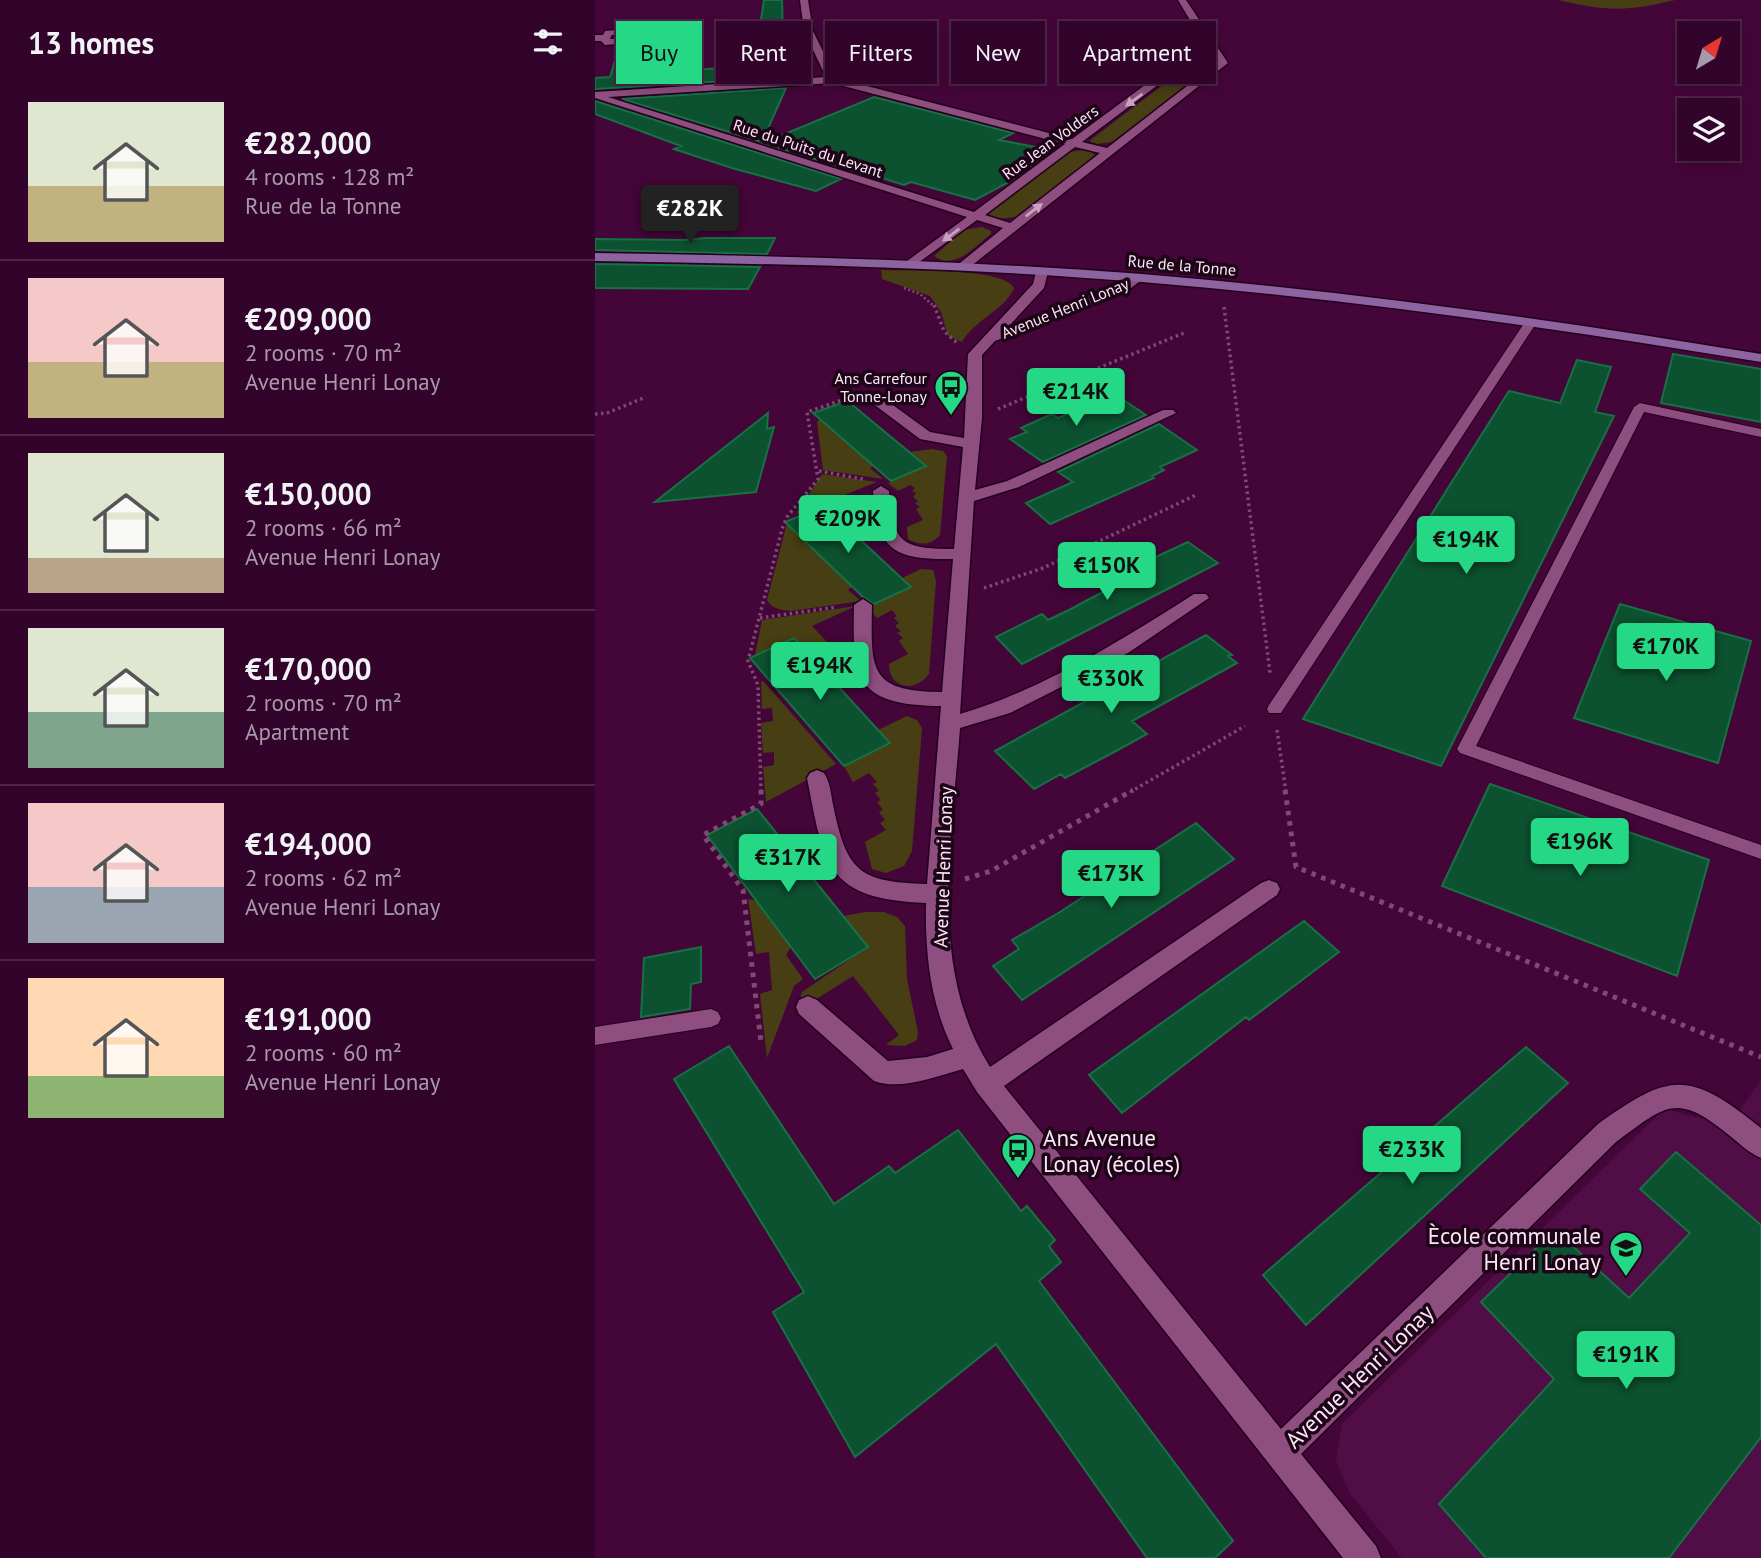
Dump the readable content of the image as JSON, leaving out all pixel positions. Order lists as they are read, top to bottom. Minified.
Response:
{"streets":{"street":["Rue Jean Volders","Rue du Puits du Levant","Rue de la Tonne","Avenue Henri Lonay"]},"crossings":[["Rue Jean Volders","Rue du Puits du Levant"],["Rue Jean Volders","Rue de la Tonne"],["Rue de la Tonne","Avenue Henri Lonay"]],"places":{"bus stop":["Ans Carrefour Tonne-Lonay","Ans Avenue Lonay (écoles)"],"school or university":["Ècole communale Henri Lonay"]},"north":"top right","page":{"heading":"13 homes","chip":["Buy","Rent","Filters","New","Apartment"],"list":[{"name":"€282,000","note":"4 rooms · 128 m² · Rue de la Tonne"},{"name":"€209,000","note":"2 rooms · 70 m² · Avenue Henri Lonay"},{"name":"€150,000","note":"2 rooms · 66 m² · Avenue Henri Lonay"},{"name":"€170,000","note":"2 rooms · 70 m² · Apartment"},{"name":"€194,000","note":"2 rooms · 62 m² · Avenue Henri Lonay"},{"name":"€191,000","note":"2 rooms · 60 m² · Avenue Henri Lonay"}],"price":["€282K","€214K","€209K","€194K","€150K","€170K","€194K","€330K","€196K","€317K","€173K","€233K","€191K"]}}
